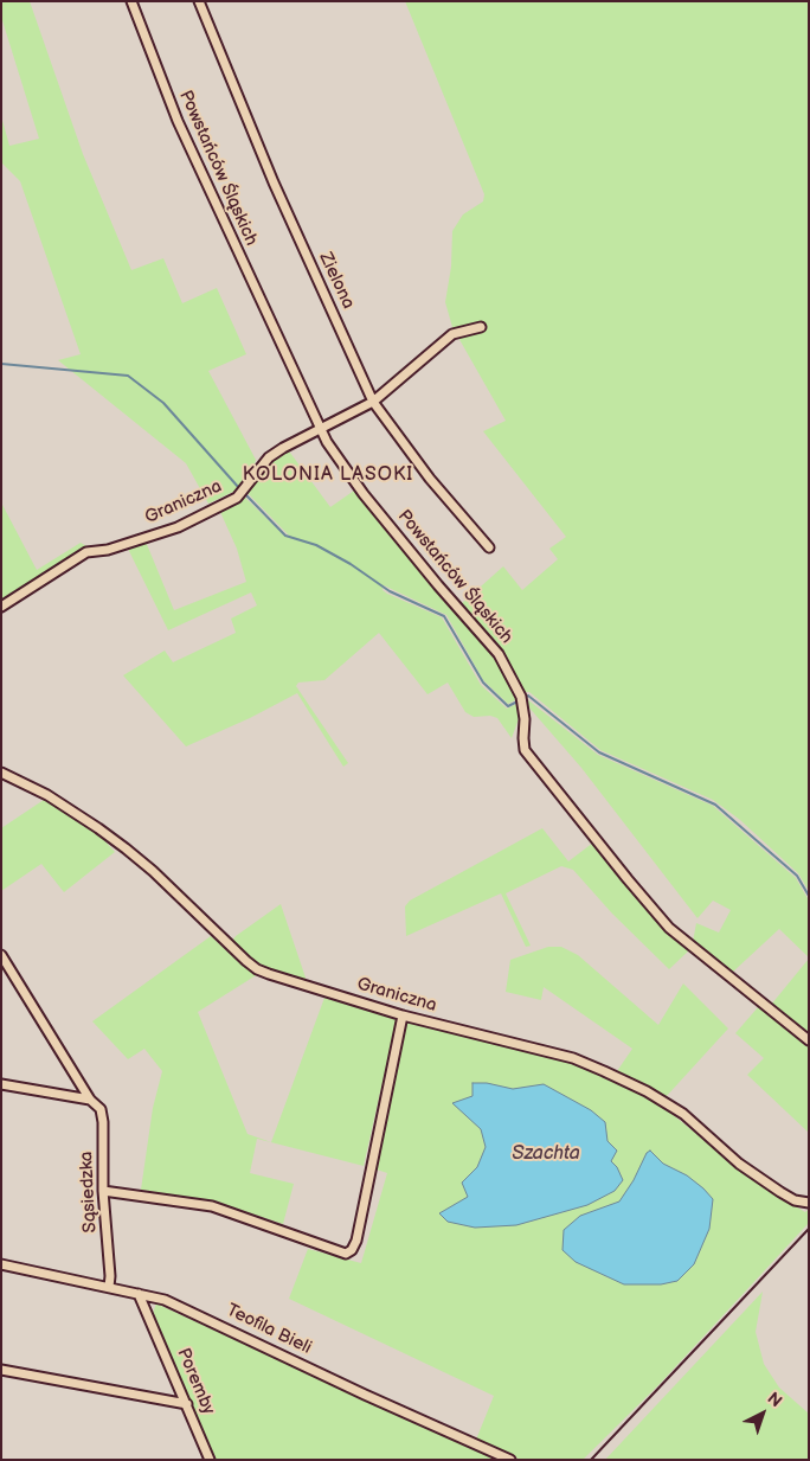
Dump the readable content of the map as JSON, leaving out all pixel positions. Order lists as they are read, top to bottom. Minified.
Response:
{"streets":{"street":["Powstańców Śląskich","Zielona","Graniczna","Sąsiedzka","Teofila Bieli","Poremby"]},"crossings":[["Powstańców Śląskich","Graniczna"],["Zielona","Graniczna"],["Sąsiedzka","Teofila Bieli"],["Teofila Bieli","Poremby"]],"districts":["KOLONIA LASOKI"],"water":["Szachta"],"north":"top right"}
